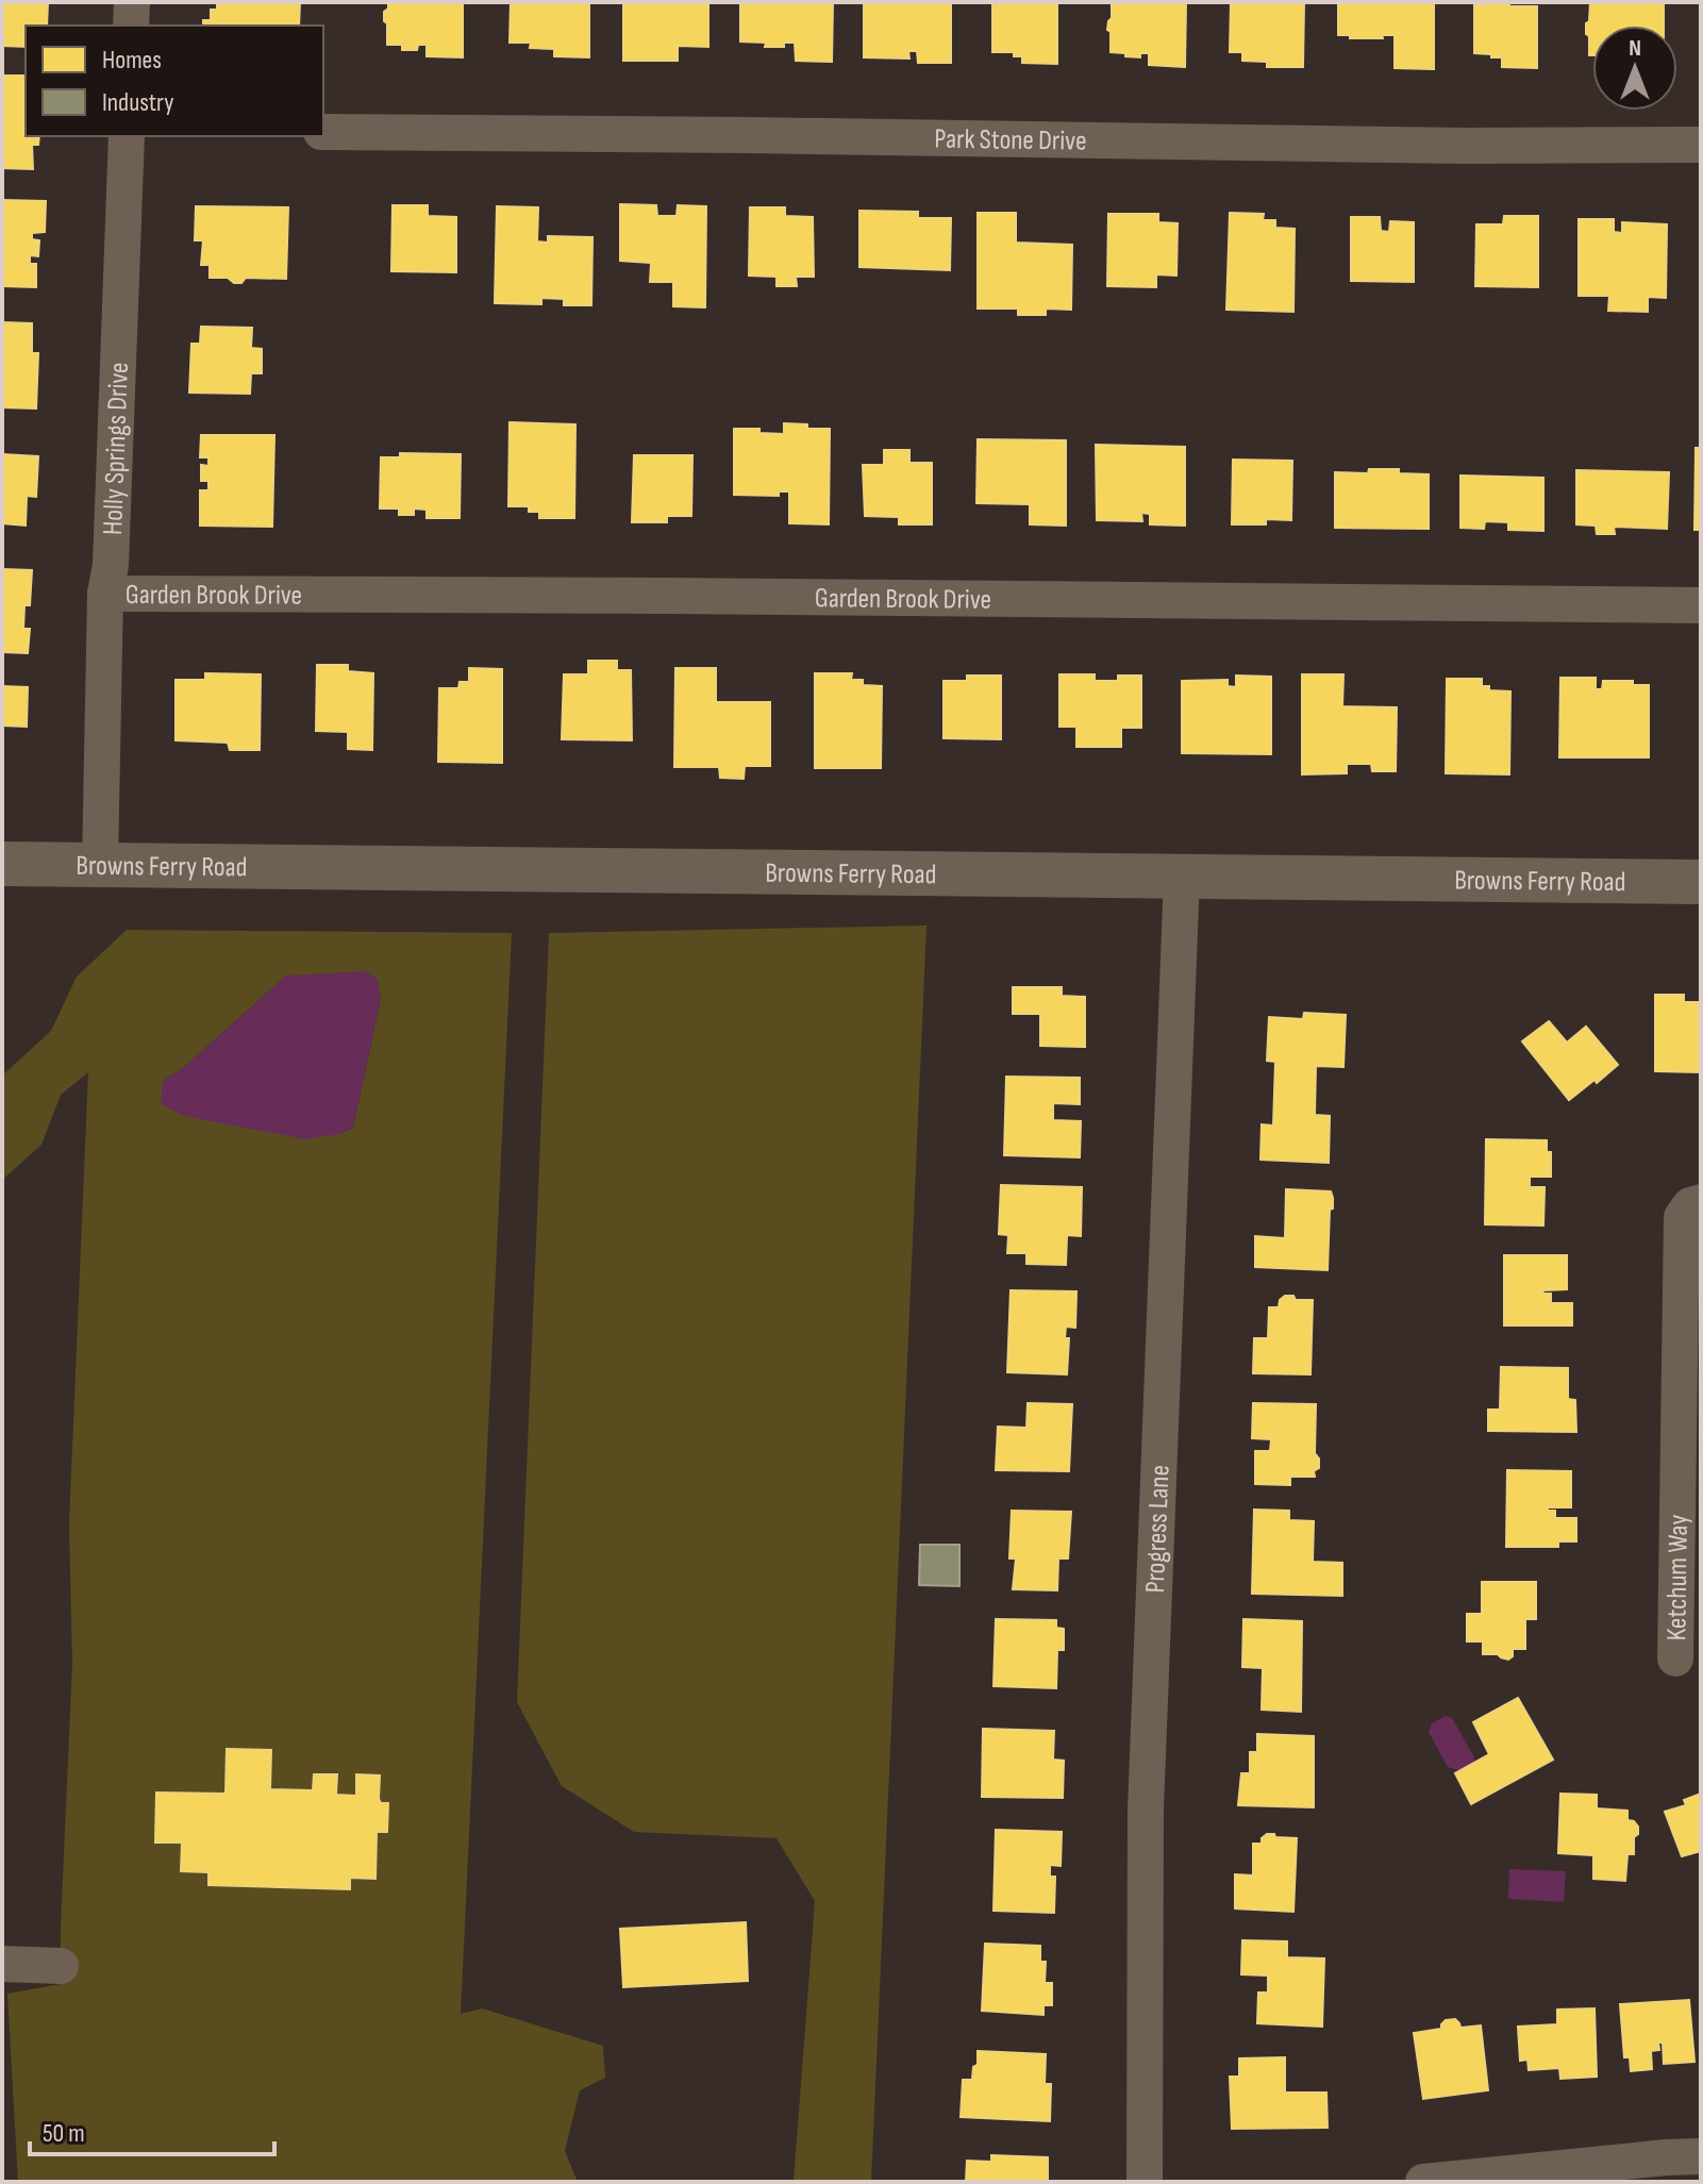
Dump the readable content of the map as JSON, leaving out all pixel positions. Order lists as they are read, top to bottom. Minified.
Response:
{"streets":{"street":["Park Stone Drive","Holly Springs Drive","Garden Brook Drive","Browns Ferry Road","Progress Lane","Ketchum Way"]},"crossings":[["Holly Springs Drive","Garden Brook Drive"],["Holly Springs Drive","Browns Ferry Road"],["Browns Ferry Road","Progress Lane"]],"legend":["Homes","Industry"],"scale_bar":"50 m","north":"top"}
